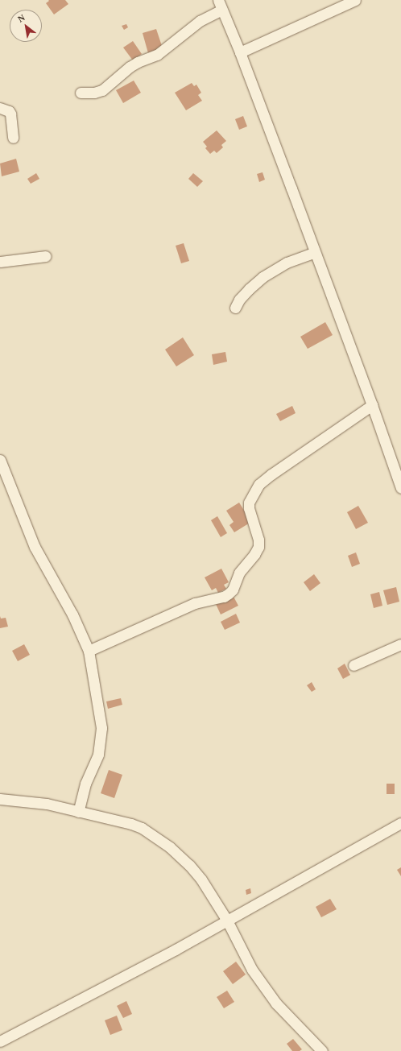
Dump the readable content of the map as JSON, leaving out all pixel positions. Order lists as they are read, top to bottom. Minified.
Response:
{"north":"top left"}
